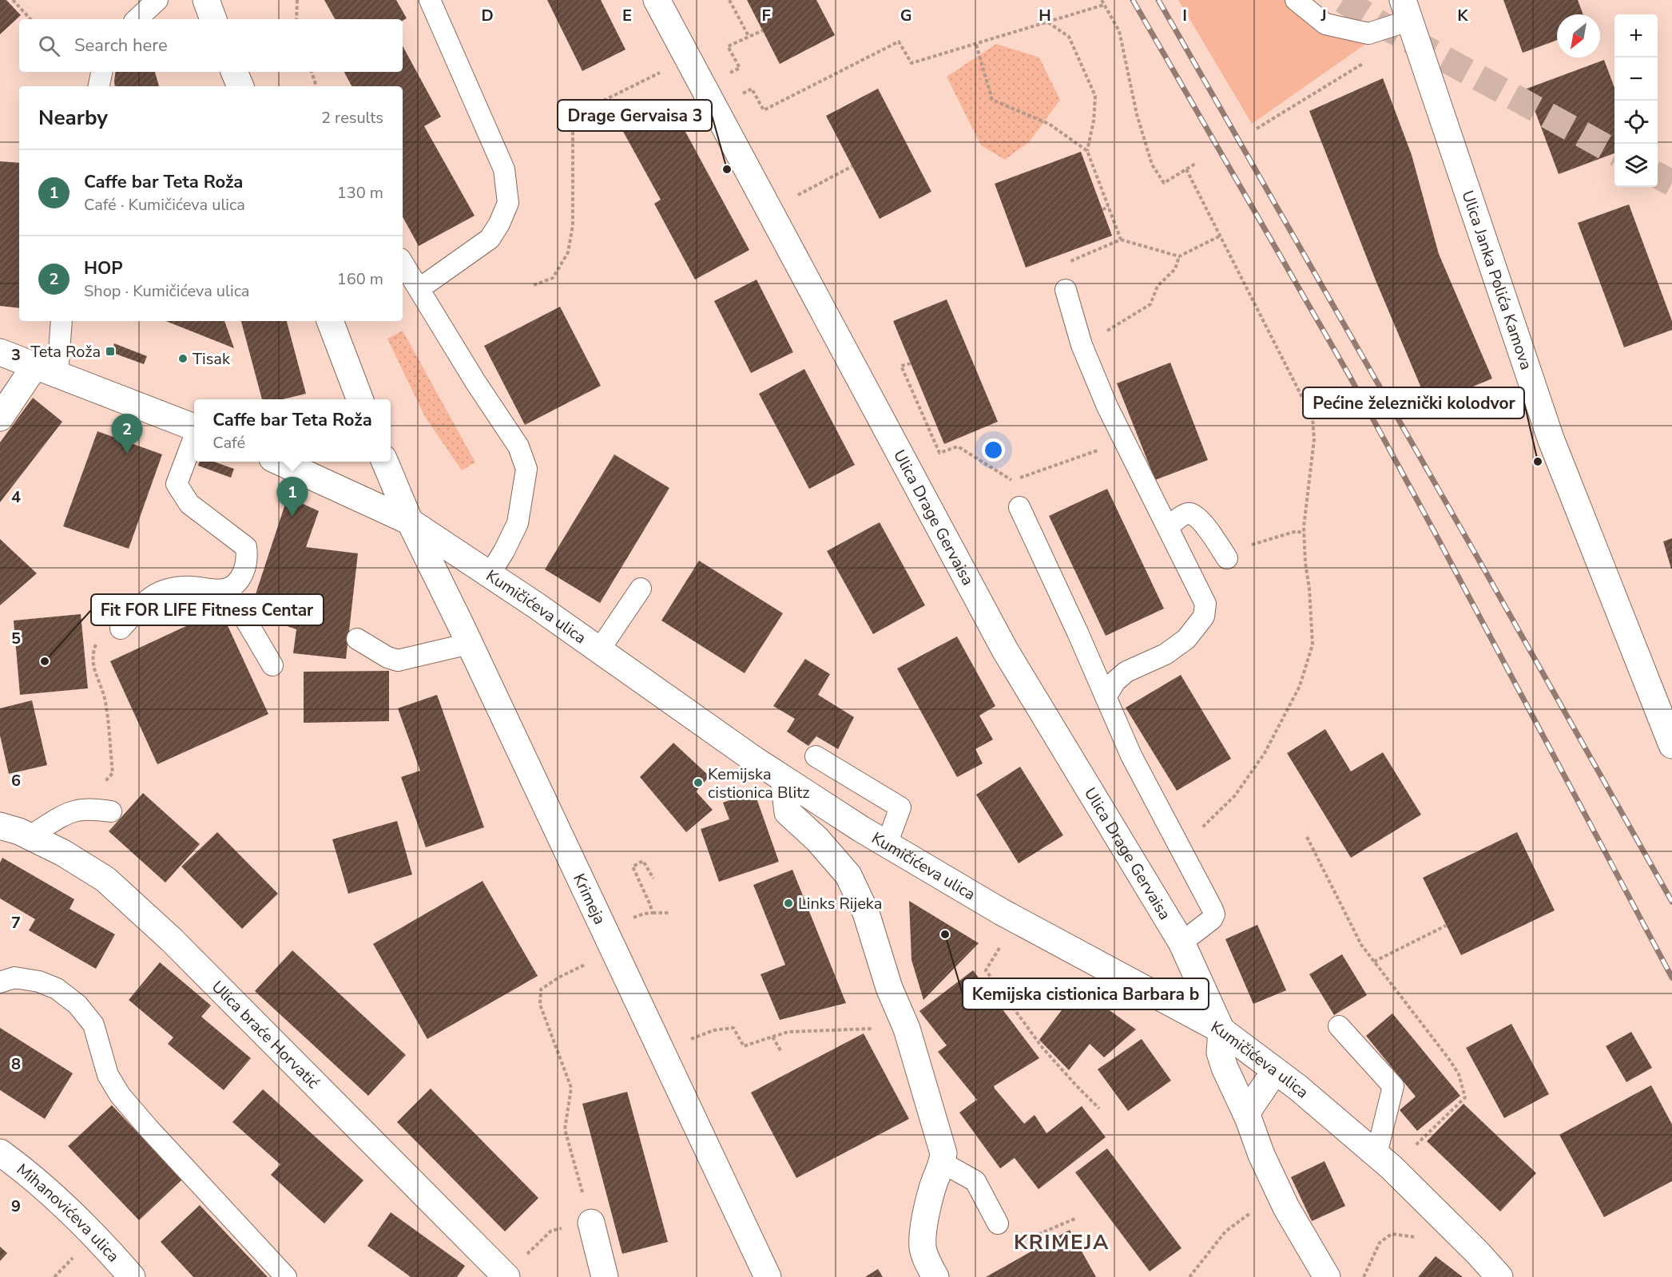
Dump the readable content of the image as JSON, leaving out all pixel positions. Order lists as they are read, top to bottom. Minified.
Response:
{"streets":{"street":["Ulica Janka Polića Kamova","Ulica Drage Gervaisa","Kumičićeva ulica","Krimeja","Ulica braće Horvatić","Mihanovićeva ulica"]},"crossings":[["Ulica Drage Gervaisa","Kumičićeva ulica"],["Kumičićeva ulica","Krimeja"]],"districts":["KRIMEJA"],"places":{"other":["Drage Gervaisa 3","Tisak","Pećine železnički kolodvor","Fit FOR LIFE Fitness Centar","Kemijska cistionica Blitz","Links Rijeka","Kemijska cistionica Barbara b"],"transit":["Teta Roža"]},"north":"bottom left","page":{"map_buttons":["+","−"],"search":"Search here","heading":["Nearby","2 results"],"list":[{"mark":"1","name":"Caffe bar Teta Roža","note":"Café · Kumičićeva ulica","value":"130 m"},{"mark":"2","name":"HOP","note":"Shop · Kumičićeva ulica","value":"160 m"}],"popup":["Caffe bar Teta Roža","Café"],"pins":["2","1"]},"grid":{"columns":["D","E","F","G","H","I","J","K"],"rows":["3","4","5","6","7","8","9"]}}
